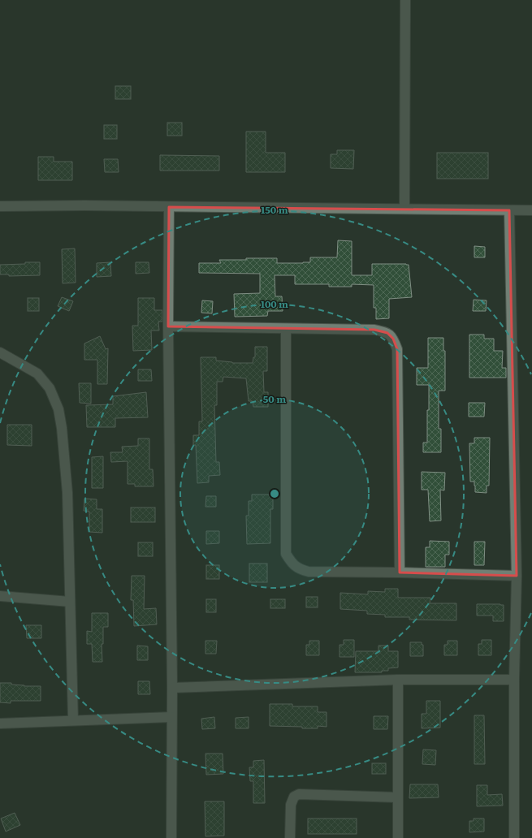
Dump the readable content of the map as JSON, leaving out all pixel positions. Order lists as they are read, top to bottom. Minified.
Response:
{"rings":["150 m","100 m","50 m"]}
